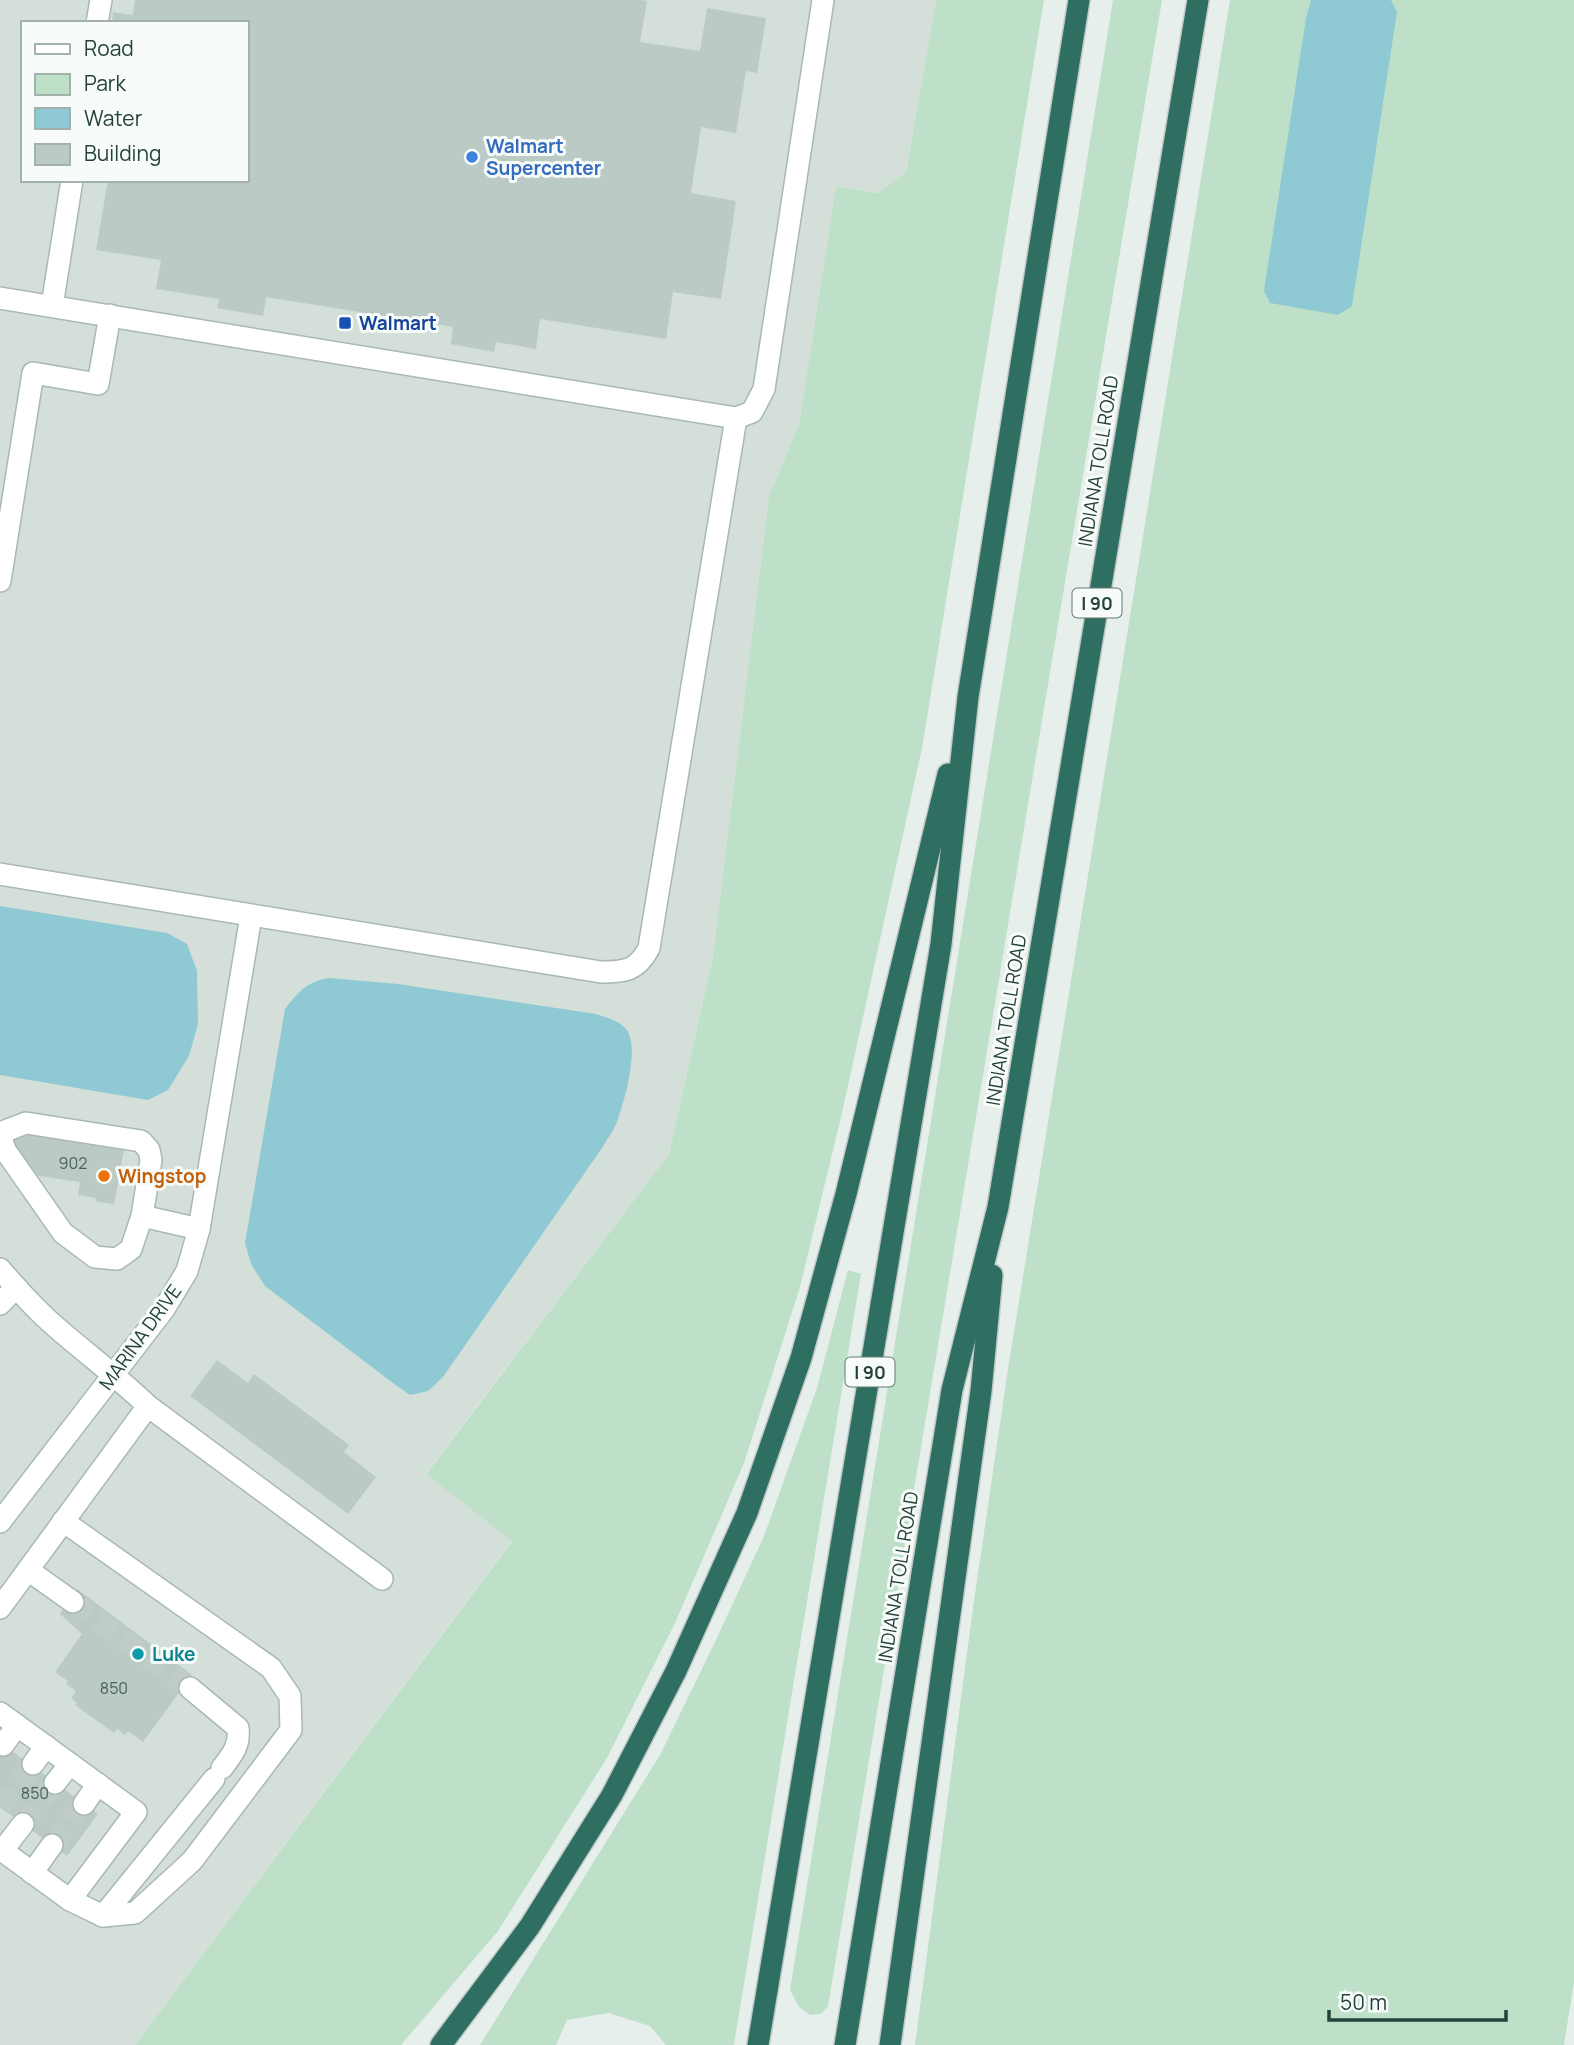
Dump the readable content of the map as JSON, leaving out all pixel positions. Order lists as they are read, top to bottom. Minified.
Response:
{"streets":{"highway":["INDIANA TOLL ROAD","I 90"],"street":["MARINA DRIVE"]},"places":{"other":["Walmart Supercenter","Wingstop","Luke"],"transit":["Walmart"]},"house_numbers":["902","850","850"],"legend":["Road","Park","Water","Building"],"scale_bar":"50 m"}
